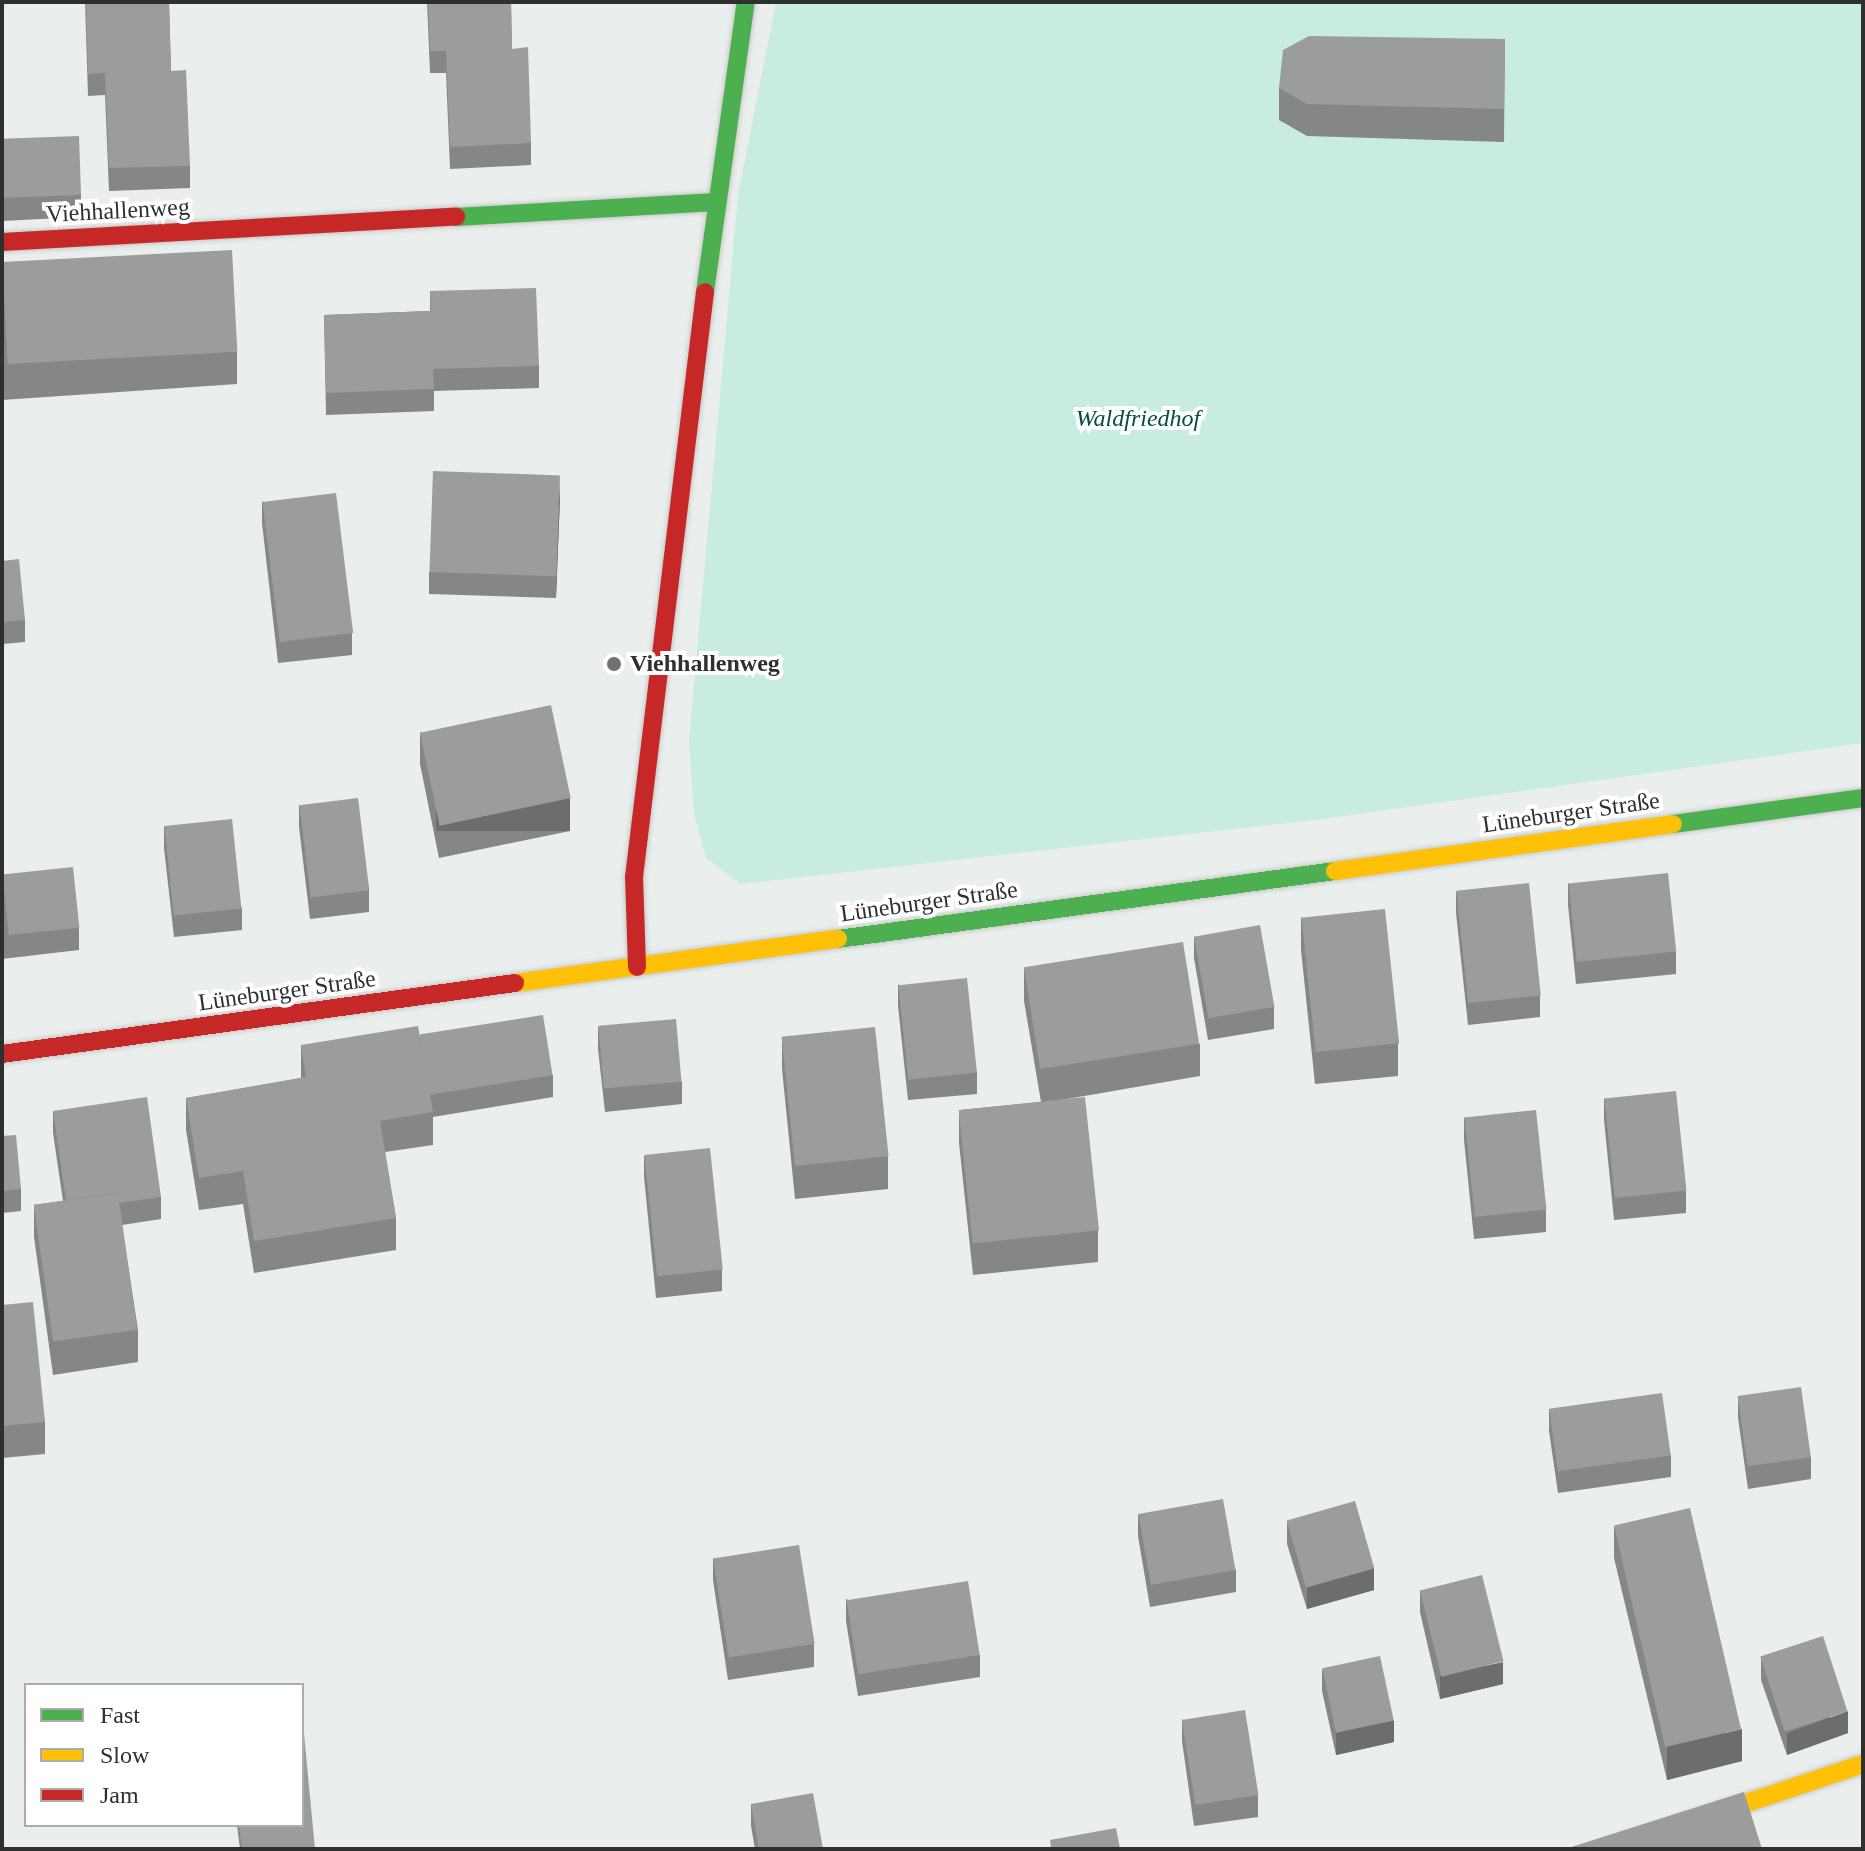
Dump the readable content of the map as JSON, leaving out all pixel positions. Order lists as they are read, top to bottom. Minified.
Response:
{"streets":{"street":["Viehhallenweg","Lüneburger Straße"]},"parks":["Waldfriedhof"],"places":["Viehhallenweg"],"legend":["Fast","Slow","Jam"]}
